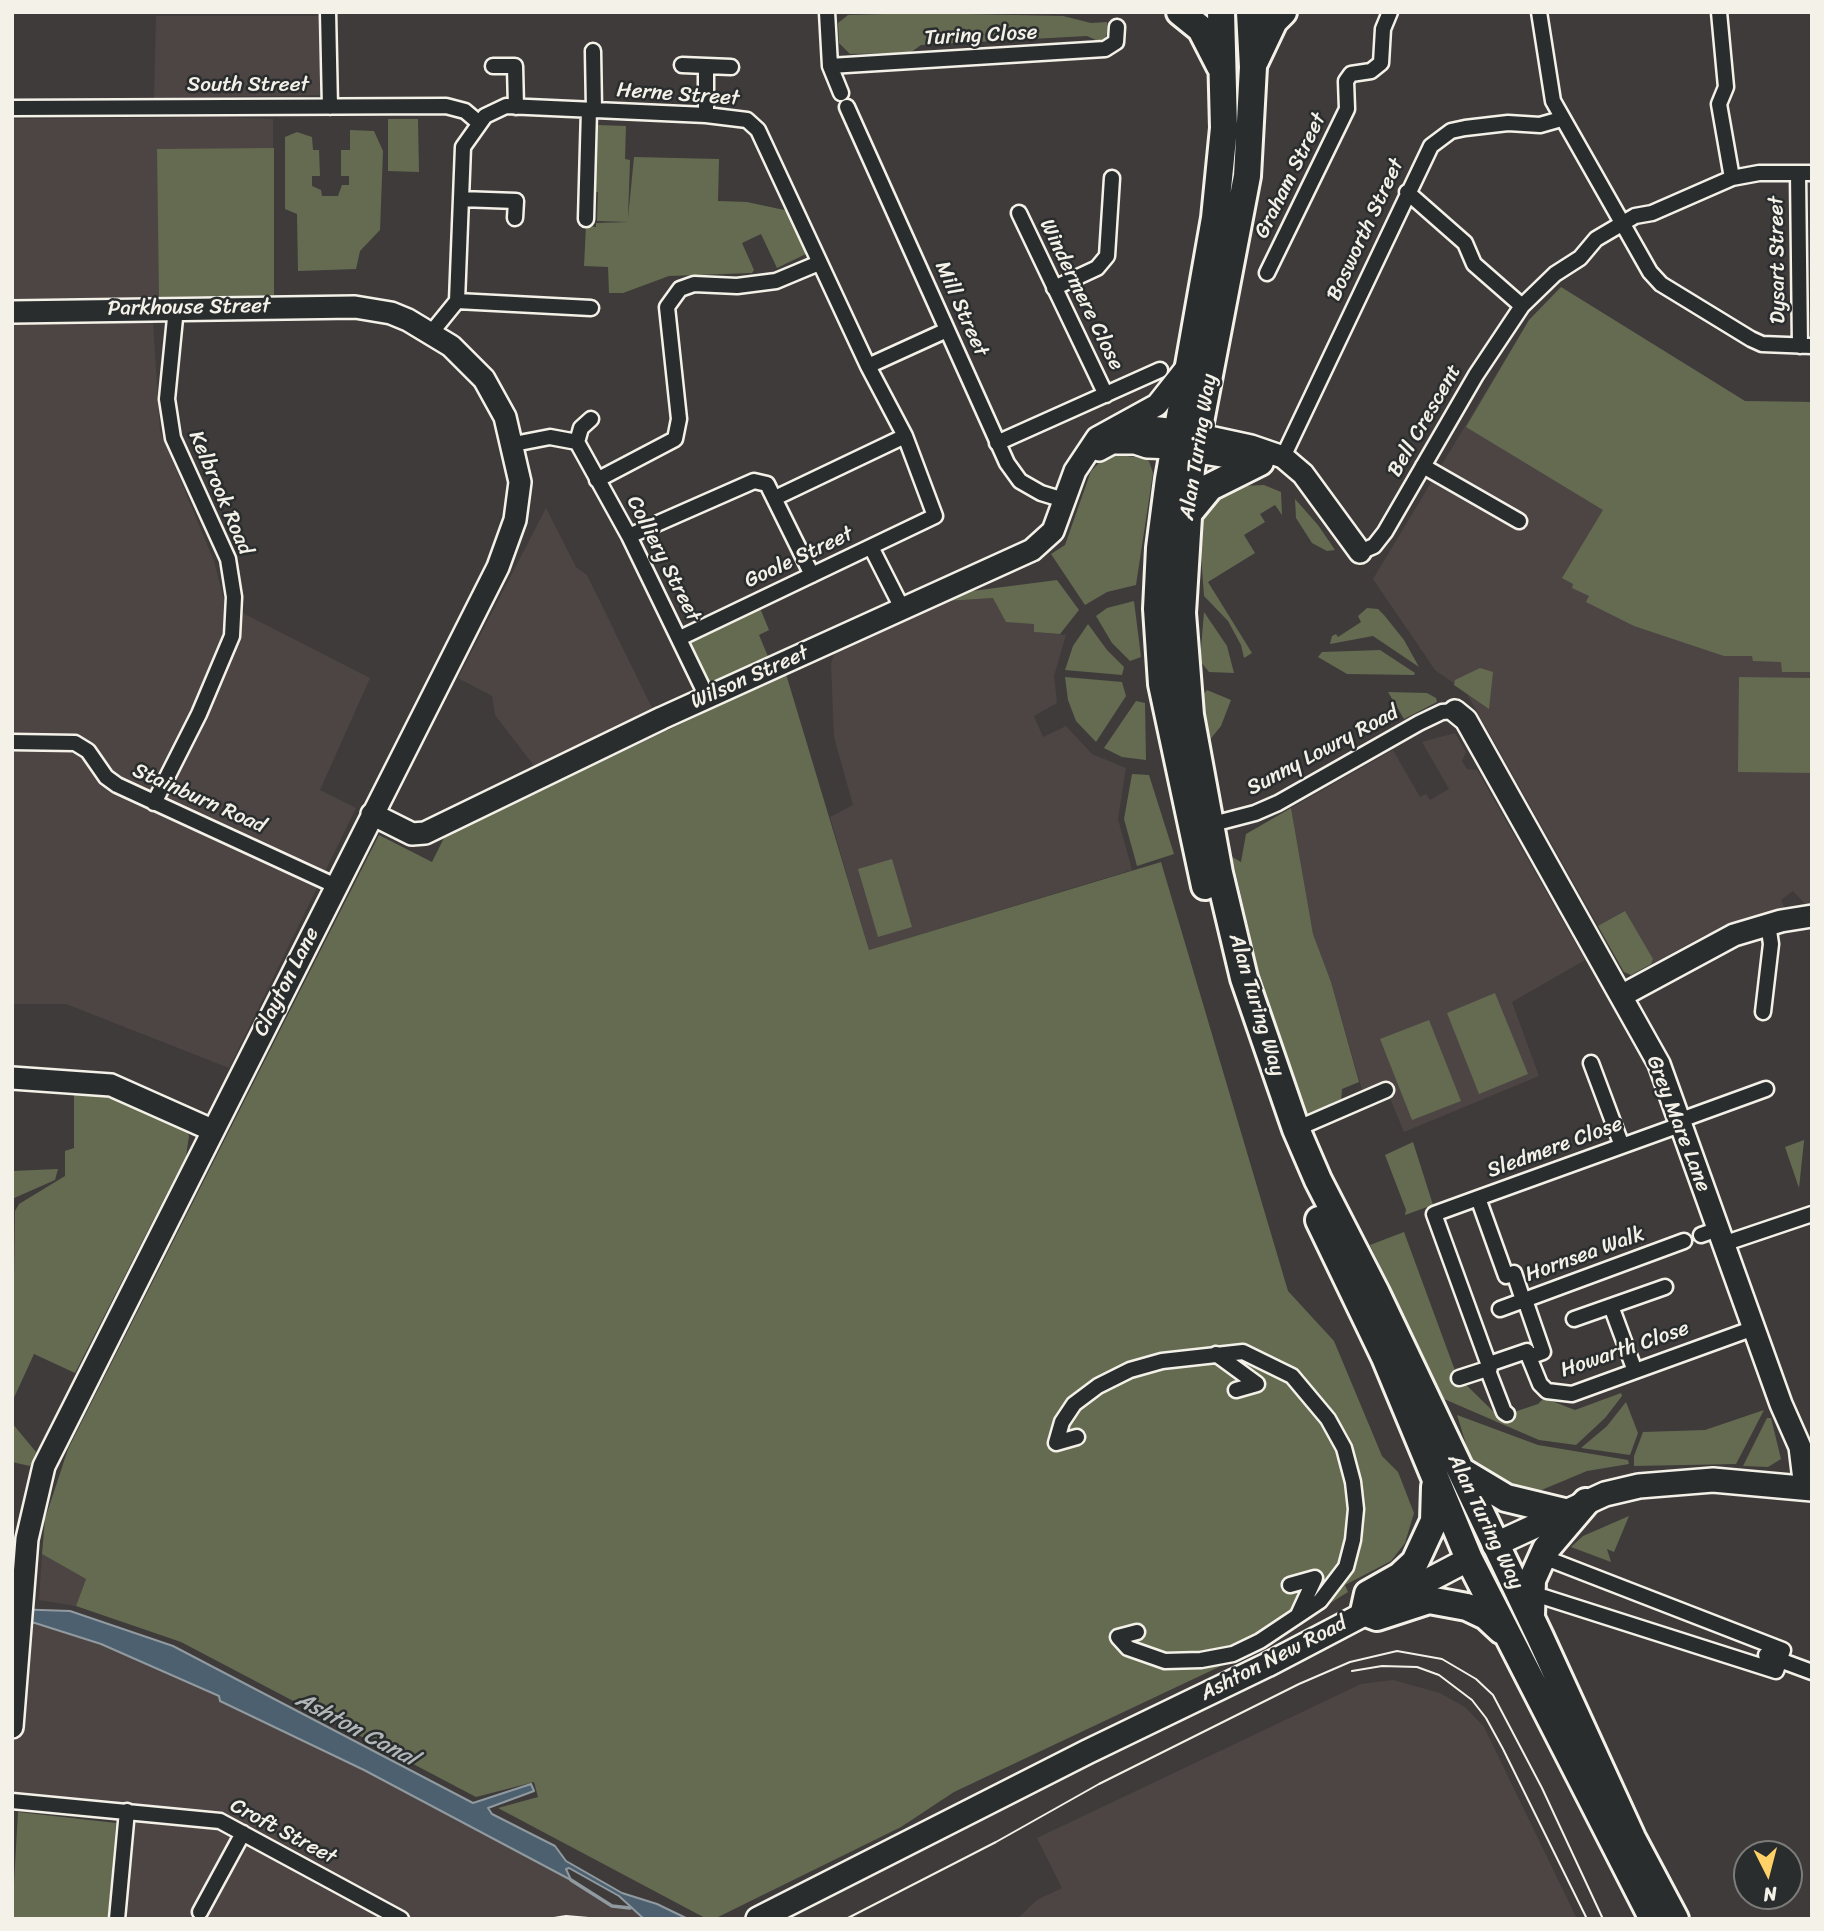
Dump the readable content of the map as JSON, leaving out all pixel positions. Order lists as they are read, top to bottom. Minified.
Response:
{"streets":{"highway":["Alan Turing Way","Ashton New Road"],"street":["Turing Close","South Street","Herne Street","Graham Street","Bosworth Street","Dysart Street","Windermere Close","Parkhouse Street","Mill Street","Bell Crescent","Kelbrook Road","Goole Street","Colliery Street","Wilson Street","Sunny Lowry Road","Stainburn Road","Clayton Lane","Grey Mare Lane","Sledmere Close","Hornsea Walk","Howarth Close","Croft Street"]},"crossings":[["South Street","Herne Street"],["Herne Street","Goole Street"],["Dysart Street","Bell Crescent"],["Parkhouse Street","Kelbrook Road"],["Parkhouse Street","Clayton Lane"],["Mill Street","Wilson Street"],["Alan Turing Way","Wilson Street"],["Alan Turing Way","Sunny Lowry Road"],["Alan Turing Way","Ashton New Road"],["Kelbrook Road","Stainburn Road"],["Goole Street","Colliery Street"],["Colliery Street","Wilson Street"],["Wilson Street","Clayton Lane"],["Sunny Lowry Road","Grey Mare Lane"],["Stainburn Road","Clayton Lane"],["Grey Mare Lane","Sledmere Close"],["Grey Mare Lane","Howarth Close"],["Grey Mare Lane","Ashton New Road"],["Sledmere Close","Hornsea Walk"],["Sledmere Close","Howarth Close"]],"water":["Ashton Canal"],"north":"bottom"}
